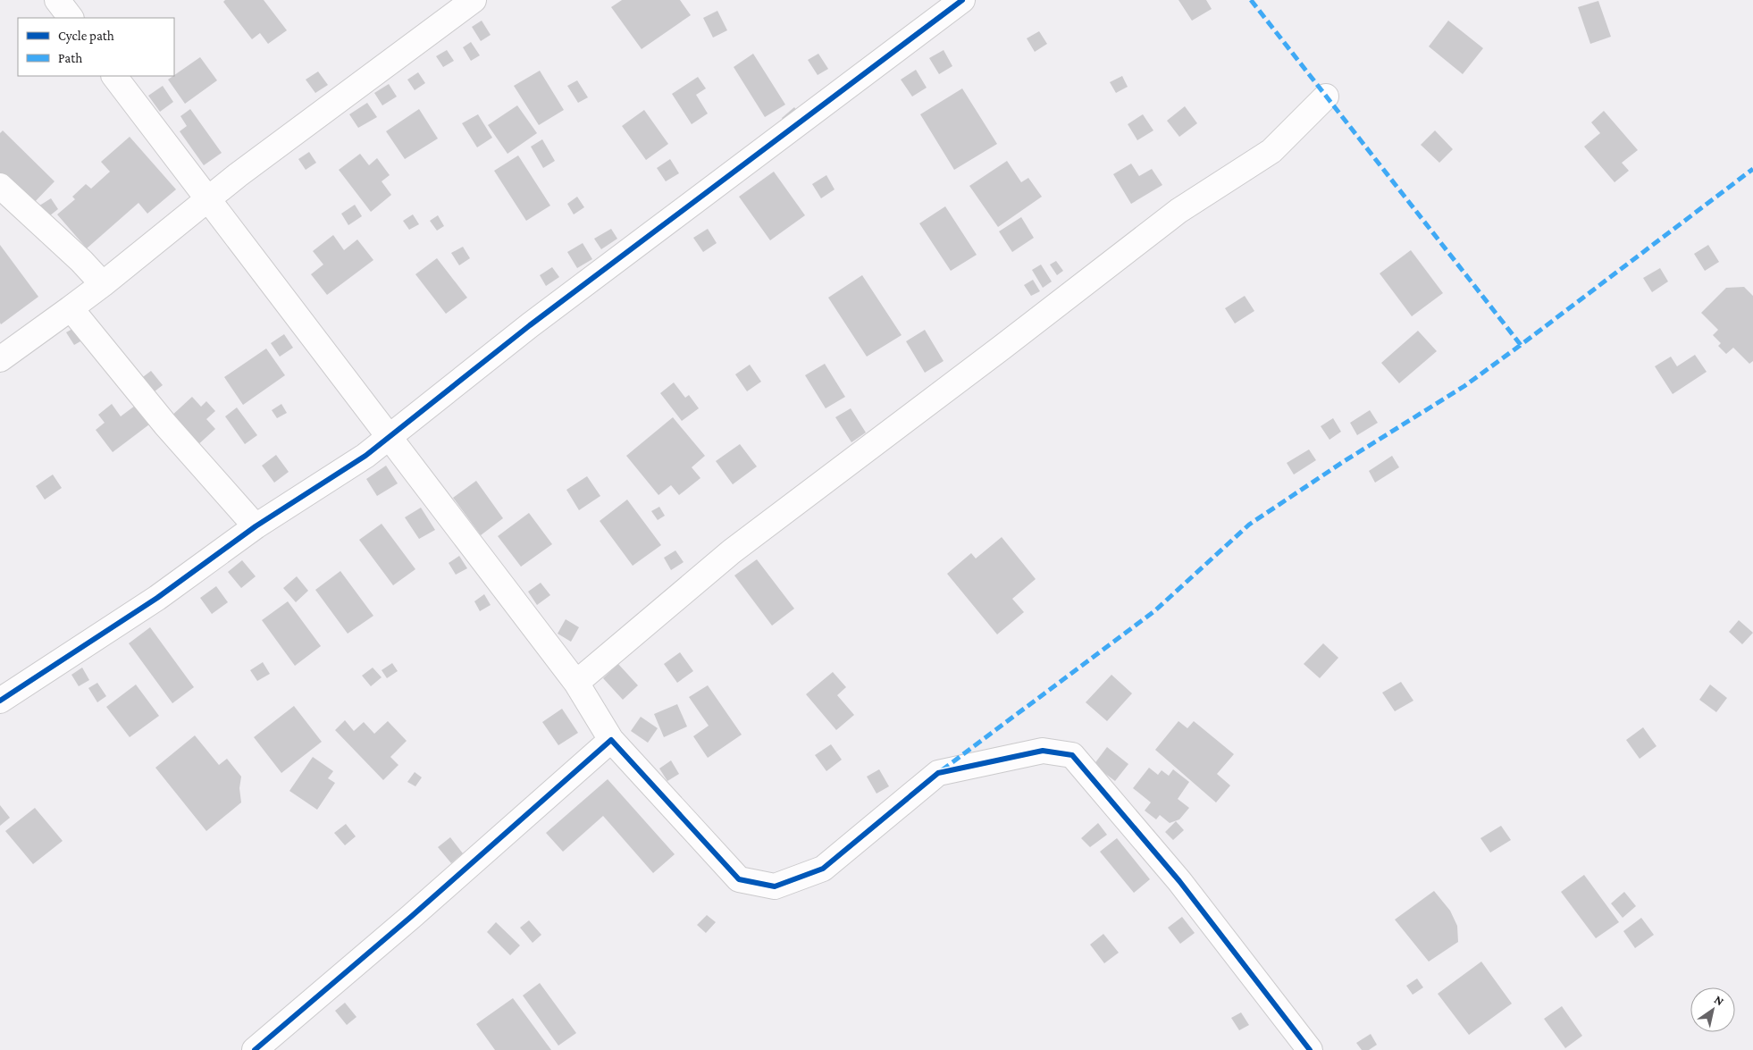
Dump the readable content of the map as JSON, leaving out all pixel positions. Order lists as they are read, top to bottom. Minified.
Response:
{"legend":["Cycle path","Path"],"north":"top right"}
